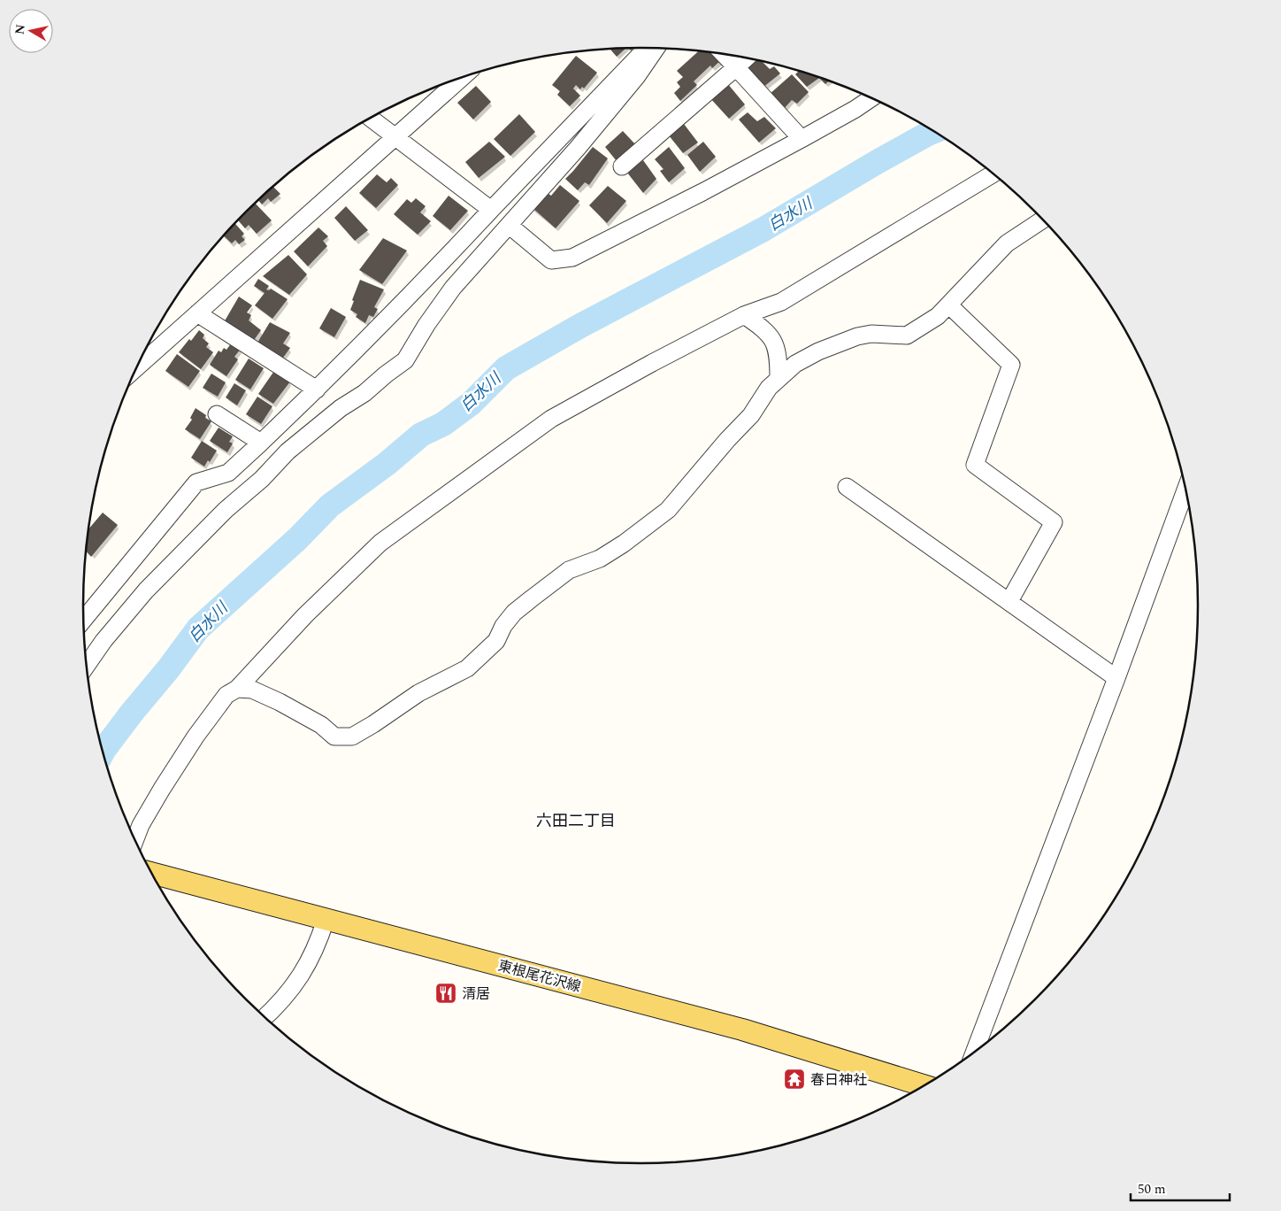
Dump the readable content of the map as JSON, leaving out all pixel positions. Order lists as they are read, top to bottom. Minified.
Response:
{"streets":{"main road":["東根尾花沢線"]},"districts":["六田二丁目"],"water":["白水川"],"places":{"restaurant":["清居"],"temple":["春日神社"]},"scale_bar":"50 m","north":"left"}
